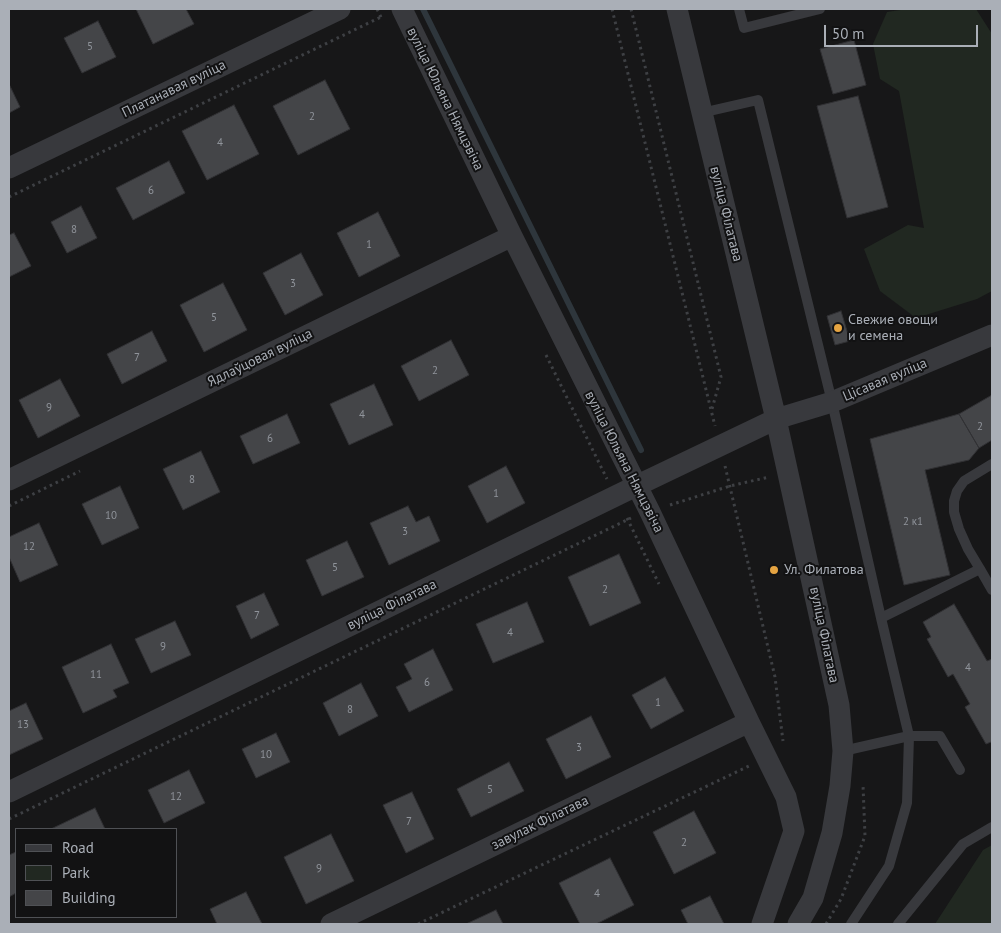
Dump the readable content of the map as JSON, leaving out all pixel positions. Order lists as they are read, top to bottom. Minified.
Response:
{"streets":{"street":["Платанавая вуліца","вуліца Юльяна Нямцэвіча","вуліца Філатава","Ядлаўцовая вуліца","Цісавая вуліца","завулак Філатава"]},"crossings":[["вуліца Юльяна Нямцэвіча","вуліца Філатава"],["вуліца Юльяна Нямцэвіча","Ядлаўцовая вуліца"],["вуліца Юльяна Нямцэвіча","завулак Філатава"],["вуліца Філатава","Цісавая вуліца"]],"places":["Свежие овощи и семена","Ул. Филатова"],"house_numbers":["5","2","4","6","8","1","3","5","7","2","9","4","2","6","8","1","10","2 к1","3","12","5","2","7","4","9","4","11","6","1","8","13","3","10","5","12","7","2","9","4"],"legend":["Road","Park","Building"],"scale_bar":"50 m"}
